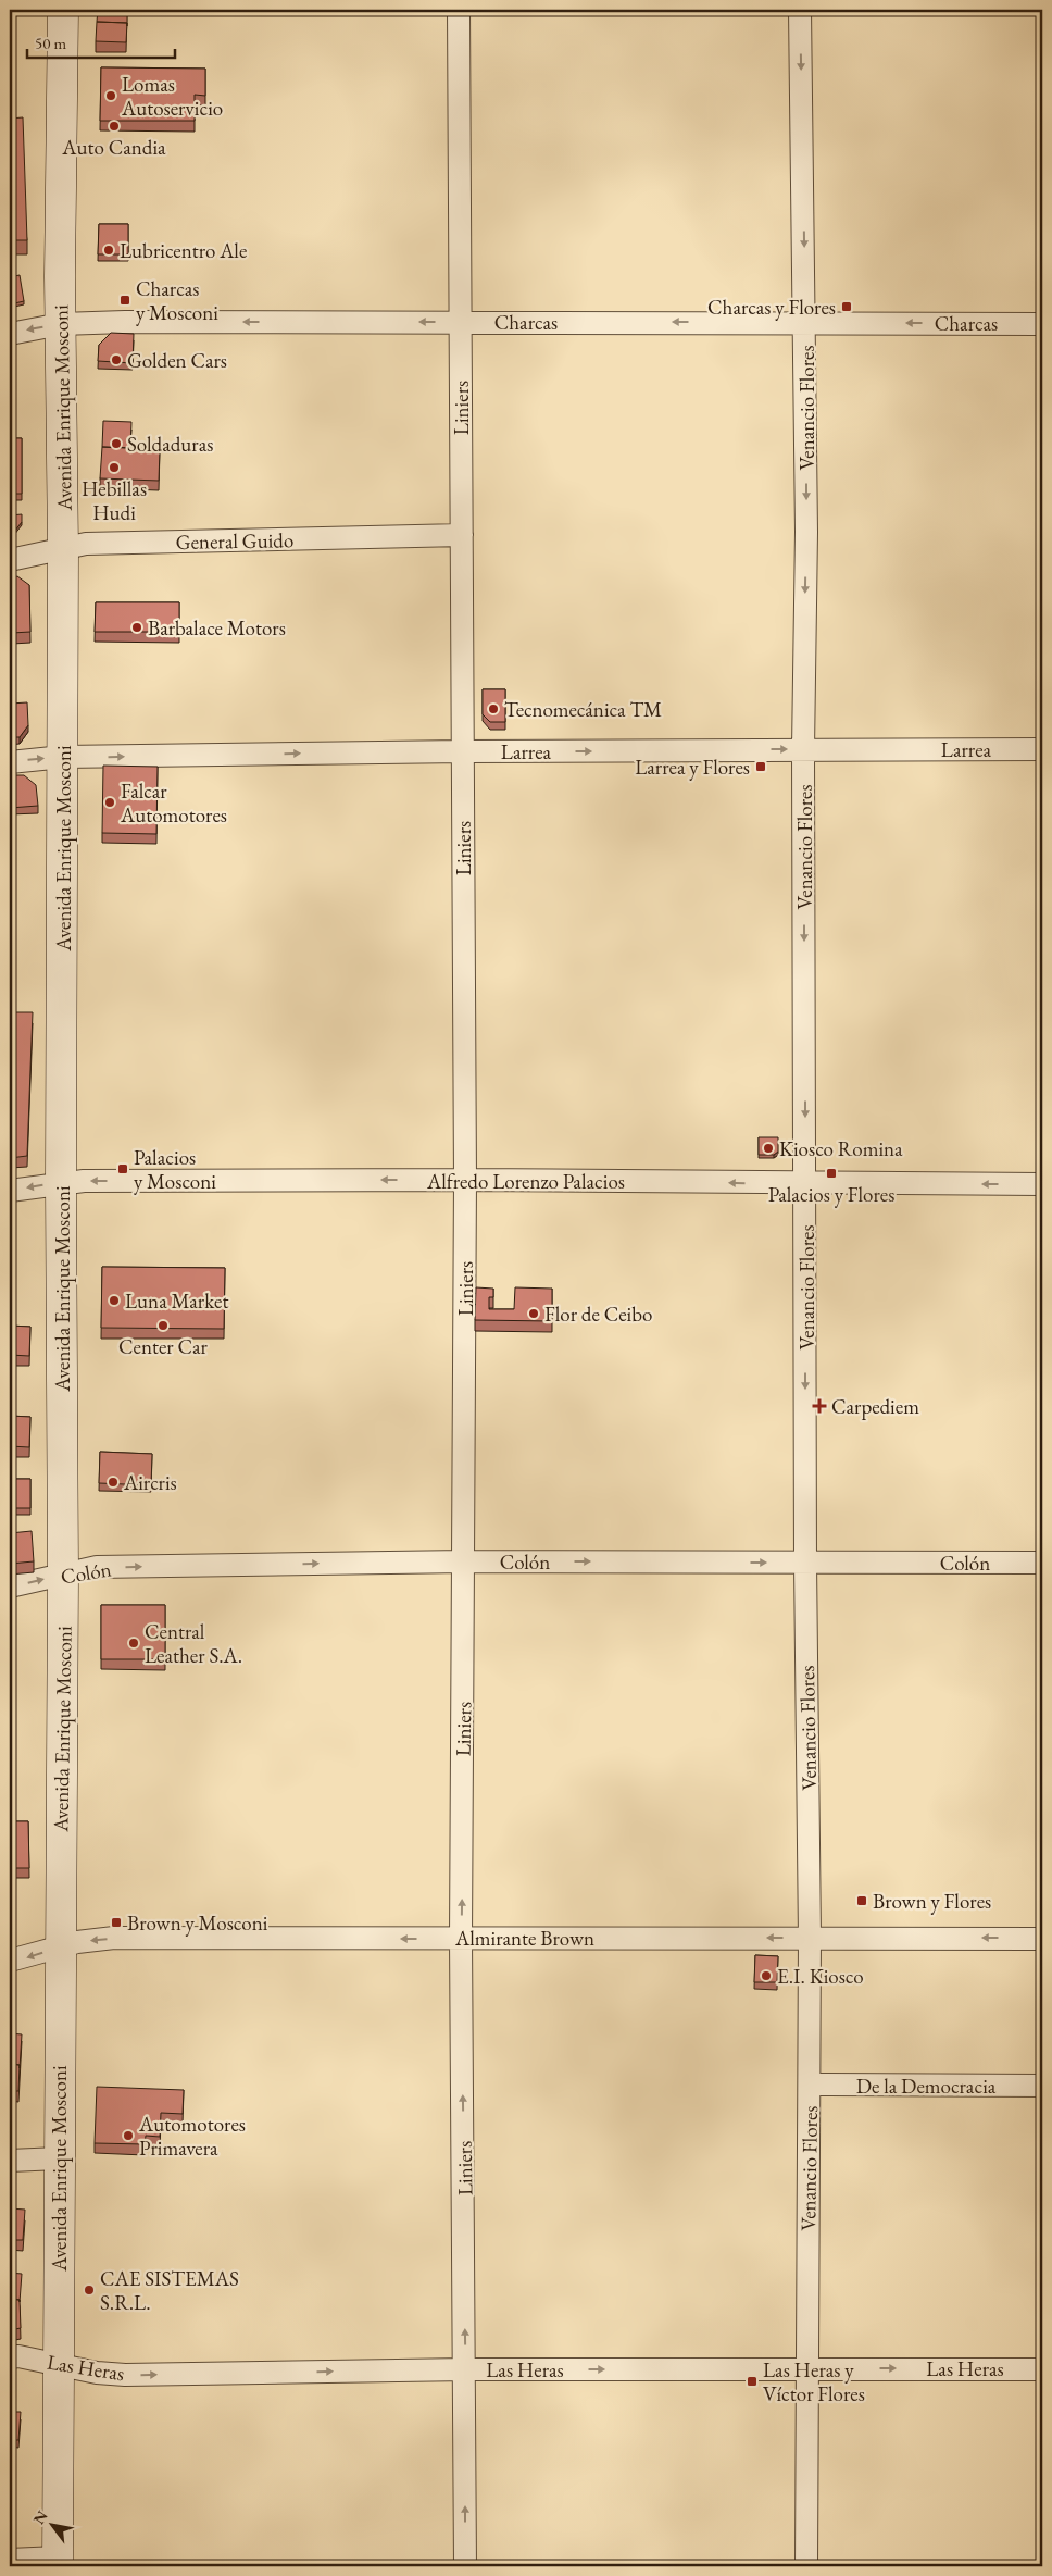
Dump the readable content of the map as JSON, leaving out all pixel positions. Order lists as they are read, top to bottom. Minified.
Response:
{"streets":{"main road":["Avenida Enrique Mosconi"],"street":["Charcas","Liniers","Venancio Flores","General Guido","Larrea","Alfredo Lorenzo Palacios","Colón","Almirante Brown","De la Democracia","Las Heras"]},"crossings":[["Charcas","Avenida Enrique Mosconi"],["Charcas","Liniers"],["Charcas","Venancio Flores"],["Avenida Enrique Mosconi","General Guido"],["Avenida Enrique Mosconi","Larrea"],["Avenida Enrique Mosconi","Alfredo Lorenzo Palacios"],["Avenida Enrique Mosconi","Colón"],["Avenida Enrique Mosconi","Almirante Brown"],["Avenida Enrique Mosconi","Las Heras"],["Liniers","General Guido"],["Liniers","Larrea"],["Liniers","Alfredo Lorenzo Palacios"],["Liniers","Colón"],["Liniers","Almirante Brown"],["Liniers","Las Heras"],["Venancio Flores","Larrea"],["Venancio Flores","Alfredo Lorenzo Palacios"],["Venancio Flores","Colón"],["Venancio Flores","Almirante Brown"],["Venancio Flores","De la Democracia"],["Venancio Flores","Las Heras"]],"one_way":["Charcas","Liniers","Venancio Flores","Larrea","Alfredo Lorenzo Palacios","Colón","Almirante Brown","Las Heras"],"places":{"other":["Lomas Autoservicio","Auto Candia","Lubricentro Ale","Golden Cars","Soldaduras","Hebillas Hudi","Barbalace Motors","Tecnomecánica TM","Falcar Automotores","Kiosco Romina","Luna Market","Flor de Ceibo","Center Car","Aircris","Central Leather S.A.","E.I. Kiosco","Automotores Primavera","CAE SISTEMAS S.R.L."],"transit":["Charcas y Mosconi","Charcas y Flores","Larrea y Flores","Palacios y Mosconi","Palacios y Flores","Brown y Flores","Brown y Mosconi","Las Heras y Víctor Flores"],"health":["Carpediem"]},"scale_bar":"50 m","north":"top left"}
